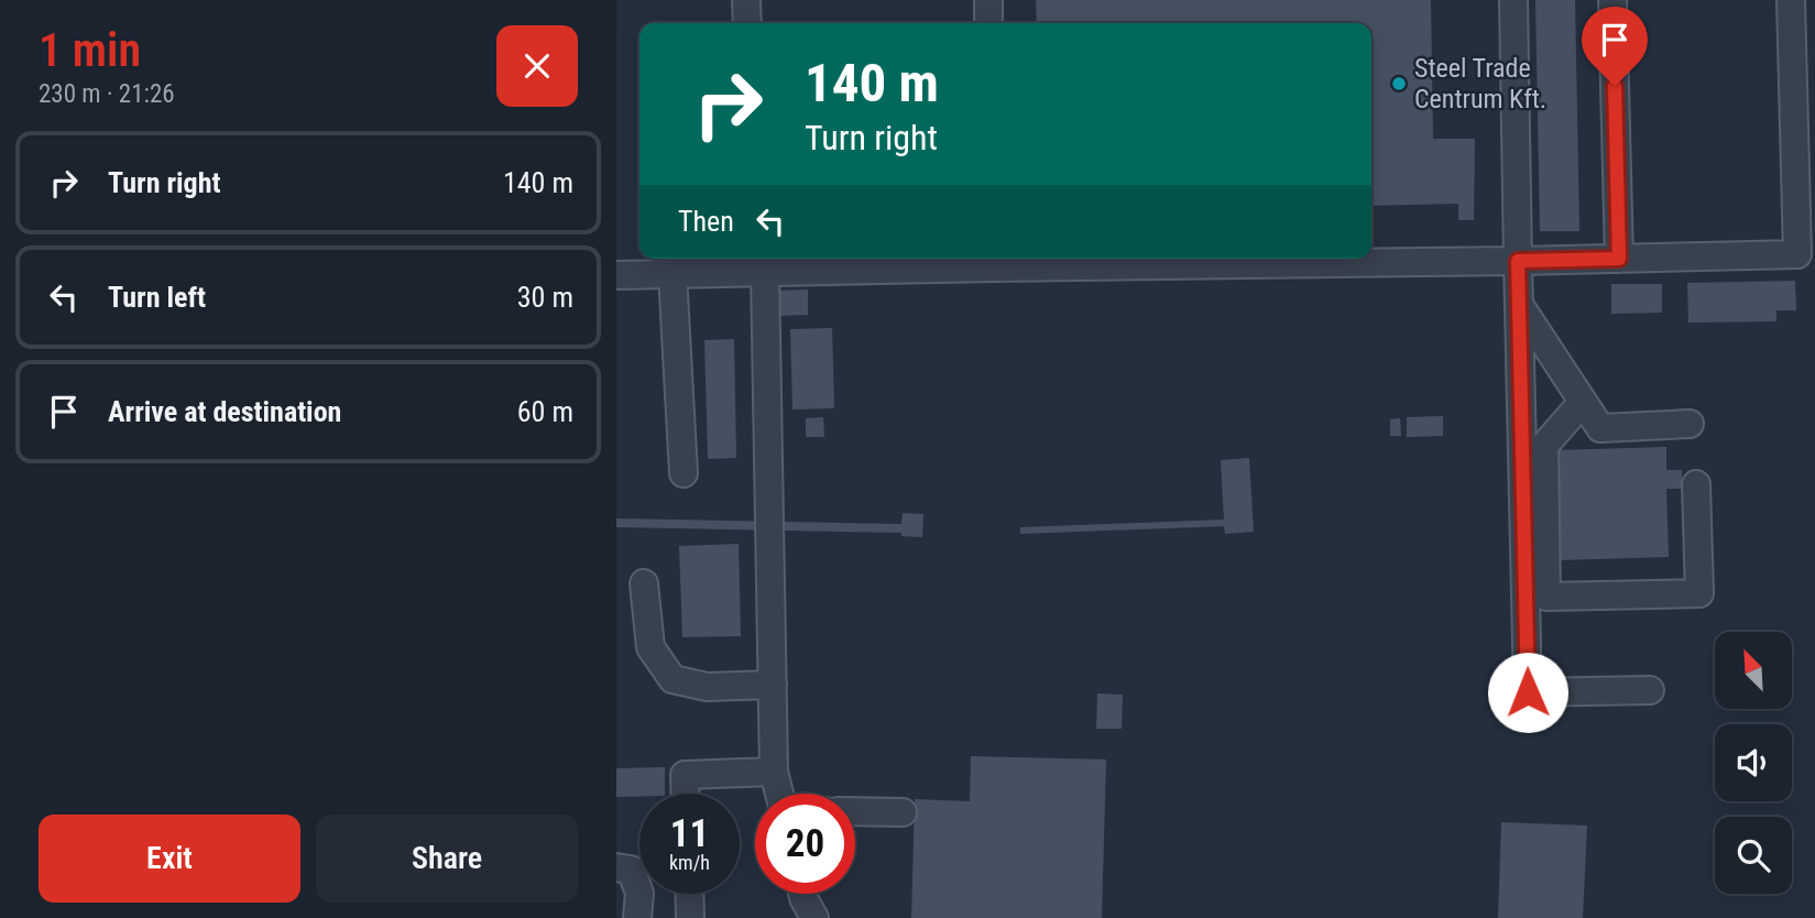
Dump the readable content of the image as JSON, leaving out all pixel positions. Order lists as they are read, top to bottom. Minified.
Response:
{"places":["Steel Trade Centrum Kft."],"north":"top left","page":{"heading":["1 min","230 m · 21:26"],"turn":["140 m","Turn right"],"list":[{"name":"Turn right","value":"140 m"},{"name":"Turn left","value":"30 m"},{"name":"Arrive at destination","value":"60 m"}],"then":"Then","speed":"11 km/h","limit":"20","buttons":["Exit","Share"]}}
